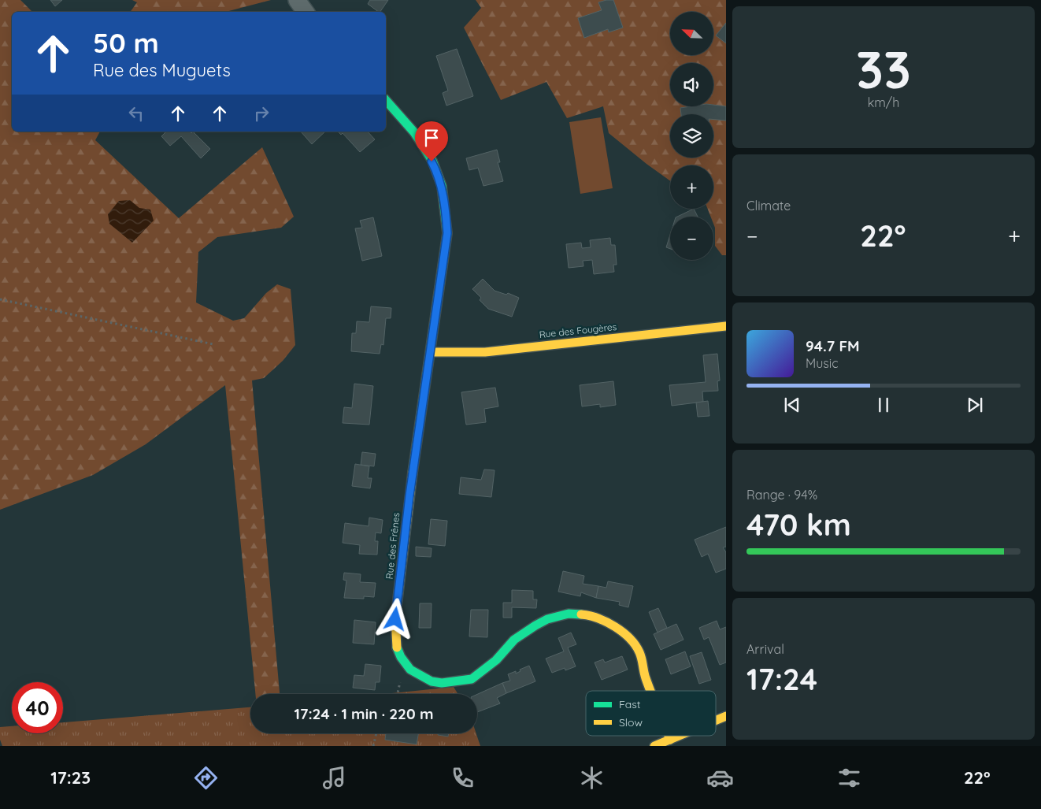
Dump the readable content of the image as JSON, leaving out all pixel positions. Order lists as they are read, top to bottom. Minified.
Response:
{"streets":{"street":["Rue des Fougères","Rue des Frênes"]},"crossings":[["Rue des Fougères","Rue des Frênes"]],"legend":["Fast","Slow"],"north":"top left","page":{"tile":[["33","km/h"],"Climate",["Range · 94%","470 km"],["Arrival","17:24"]],"map_buttons":["+","−"],"turn":["50 m","Rue des Muguets"],"heat":["−","22°","+"],"song":["94.7 FM","Music"],"limit":"40","trip":"17:24 · 1 min · 220 m","tabs":["17:23","22°"]}}
